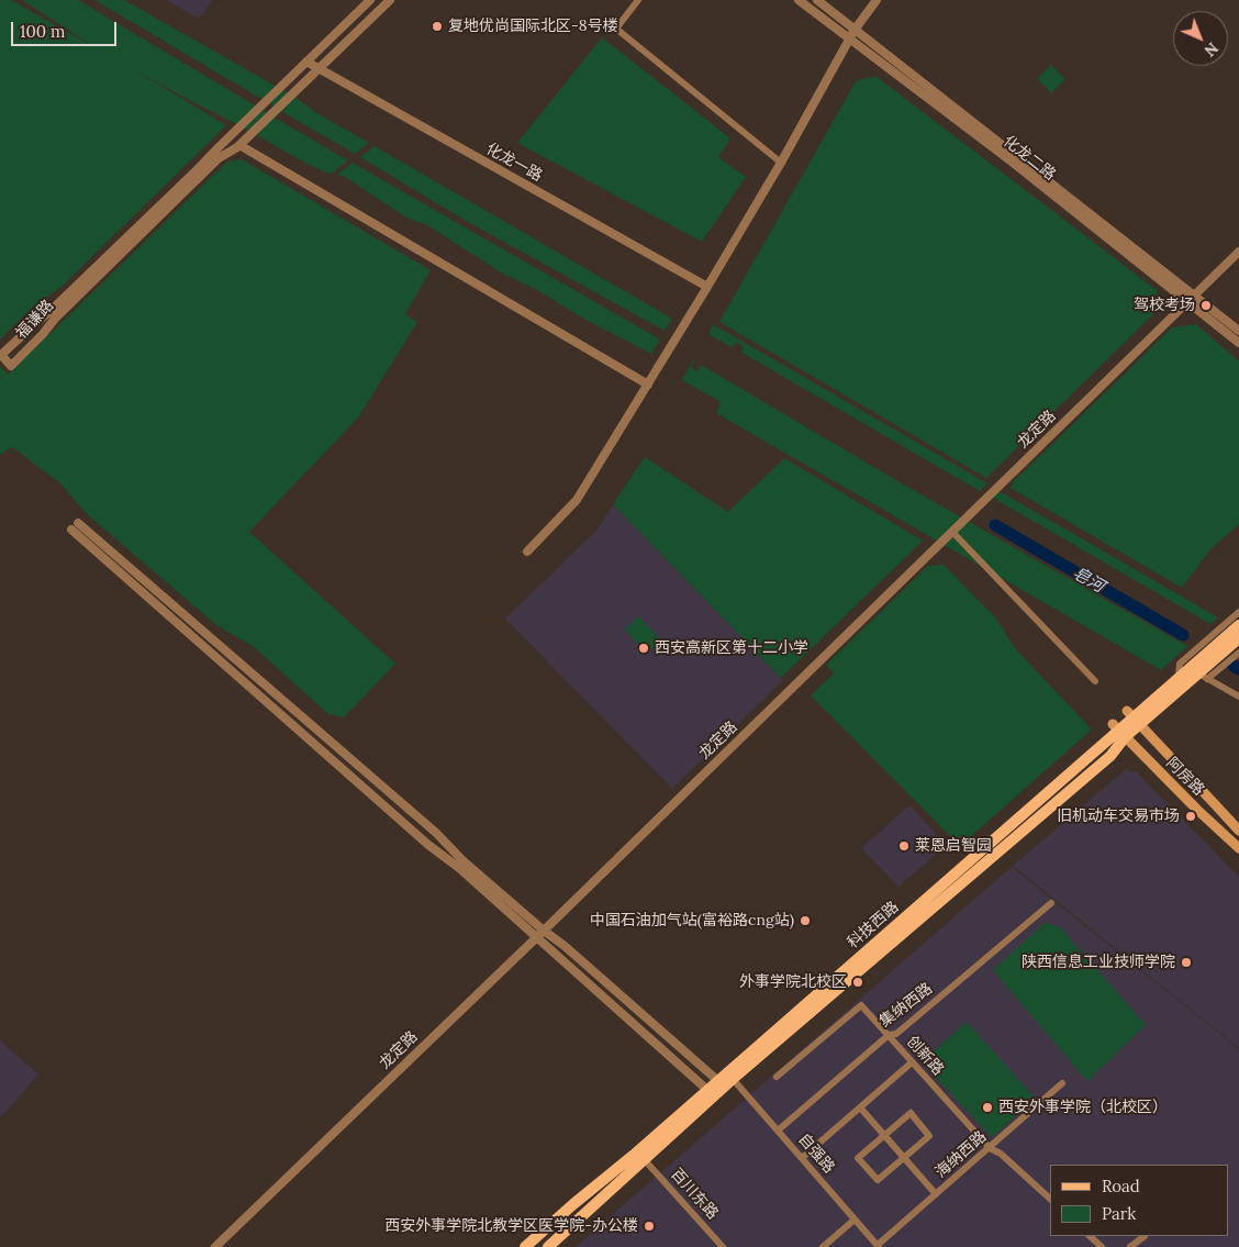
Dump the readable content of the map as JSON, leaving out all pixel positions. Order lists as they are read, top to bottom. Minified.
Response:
{"streets":{"main road":["阿房路","科技西路"],"street":["化龙二路","化龙一路","福谦路","龙定路","集纳西路","创新路","自强路","海纳西路","百川东路"]},"crossings":[["化龙二路","龙定路"],["化龙一路","福谦路"],["阿房路","科技西路"],["科技西路","自强路"],["科技西路","百川东路"],["集纳西路","创新路"],["集纳西路","自强路"],["创新路","海纳西路"],["自强路","海纳西路"]],"water":["皂河"],"places":["复地优尚国际北区-8号楼","驾校考场","西安高新区第十二小学","旧机动车交易市场","莱恩启智园","中国石油加气站(富裕路cng站)","陕西信息工业技师学院","外事学院北校区","西安外事学院（北校区）","西安外事学院北教学区医学院-办公楼"],"legend":["Road","Park"],"scale_bar":"100 m","north":"bottom right"}
